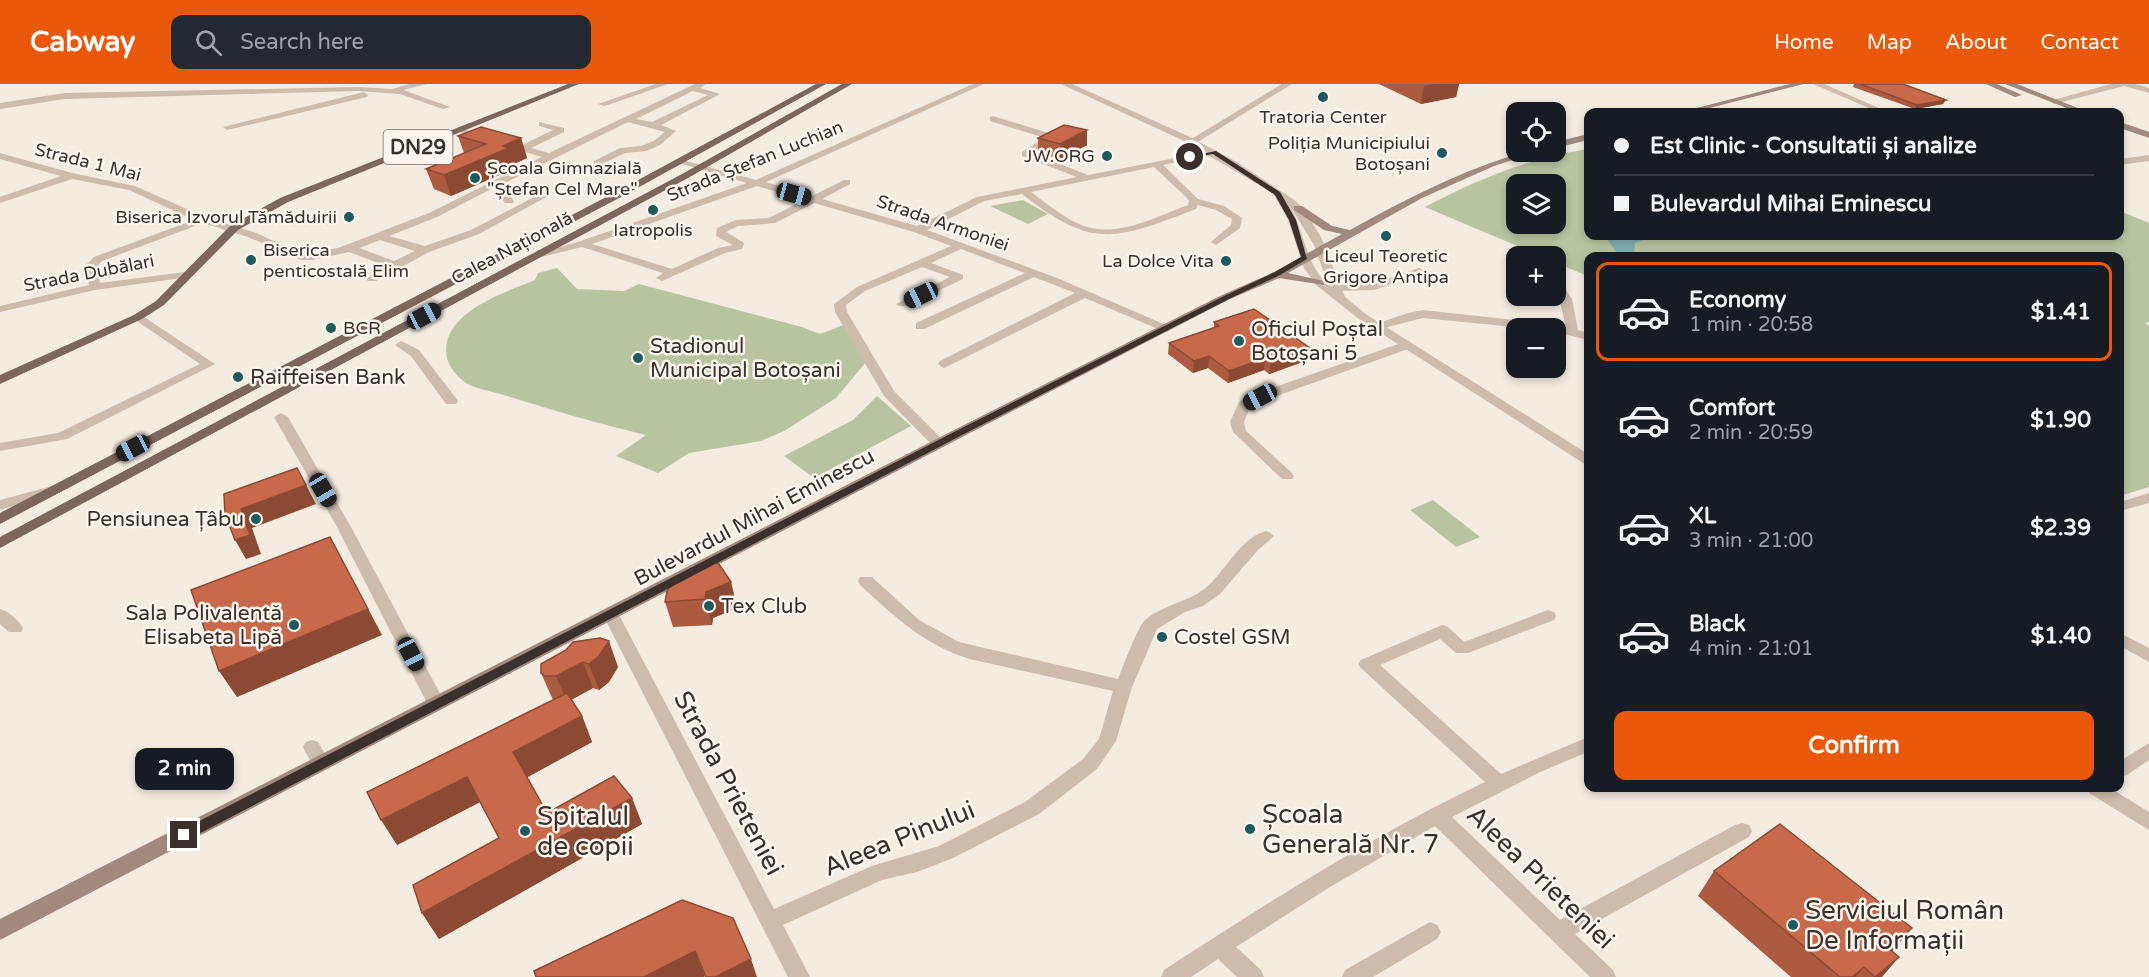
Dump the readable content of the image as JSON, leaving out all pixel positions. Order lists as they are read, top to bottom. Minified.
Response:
{"streets":{"main road":["DN29","Calea Națională","Bulevardul Mihai Eminescu"],"street":["Strada Ștefan Luchian","Strada 1 Mai","Strada Armoniei","Strada Dubălari","Strada Prieteniei","Aleea Pinului","Aleea Prieteniei"]},"crossings":[["DN29","Strada 1 Mai"],["DN29","Strada Dubălari"],["Strada Ștefan Luchian","Strada Armoniei"],["Strada Ștefan Luchian","Calea Națională"],["Strada Armoniei","Calea Națională"],["Strada Armoniei","Bulevardul Mihai Eminescu"],["Bulevardul Mihai Eminescu","Strada Prieteniei"],["Strada Prieteniei","Aleea Pinului"]],"places":["Tratoria Center","Poliția Municipiului Botoșani","JW.ORG","Școala Gimnazială \"Ștefan Cel Mare\"","Iatropolis","Biserica Izvorul Tămăduirii","Liceul Teoretic Grigore Antipa","Biserica penticostală Elim","La Dolce Vita","BCR","Oficiul Poștal Botoșani 5","Stadionul Municipal Botoșani","Raiffeisen Bank","Pensiunea Țâbu","Tex Club","Sala Polivalentă Elisabeta Lipă","Costel GSM","Școala Generală Nr. 7","Spitalul de copii","Serviciul Român De Informații"],"page":{"header":"Cabway","search":"Search here","nav":["Home","Map","About","Contact"],"map_buttons":["+","−"],"banner":["Est Clinic - Consultatii și analize","Bulevardul Mihai Eminescu"],"list":[{"name":"Economy","note":"1 min · 20:58","value":"$1.41"},{"name":"Comfort","note":"2 min · 20:59","value":"$1.90"},{"name":"XL","note":"3 min · 21:00","value":"$2.39"},{"name":"Black","note":"4 min · 21:01","value":"$1.40"}],"buttons":"Confirm","bubble":"2 min"}}
